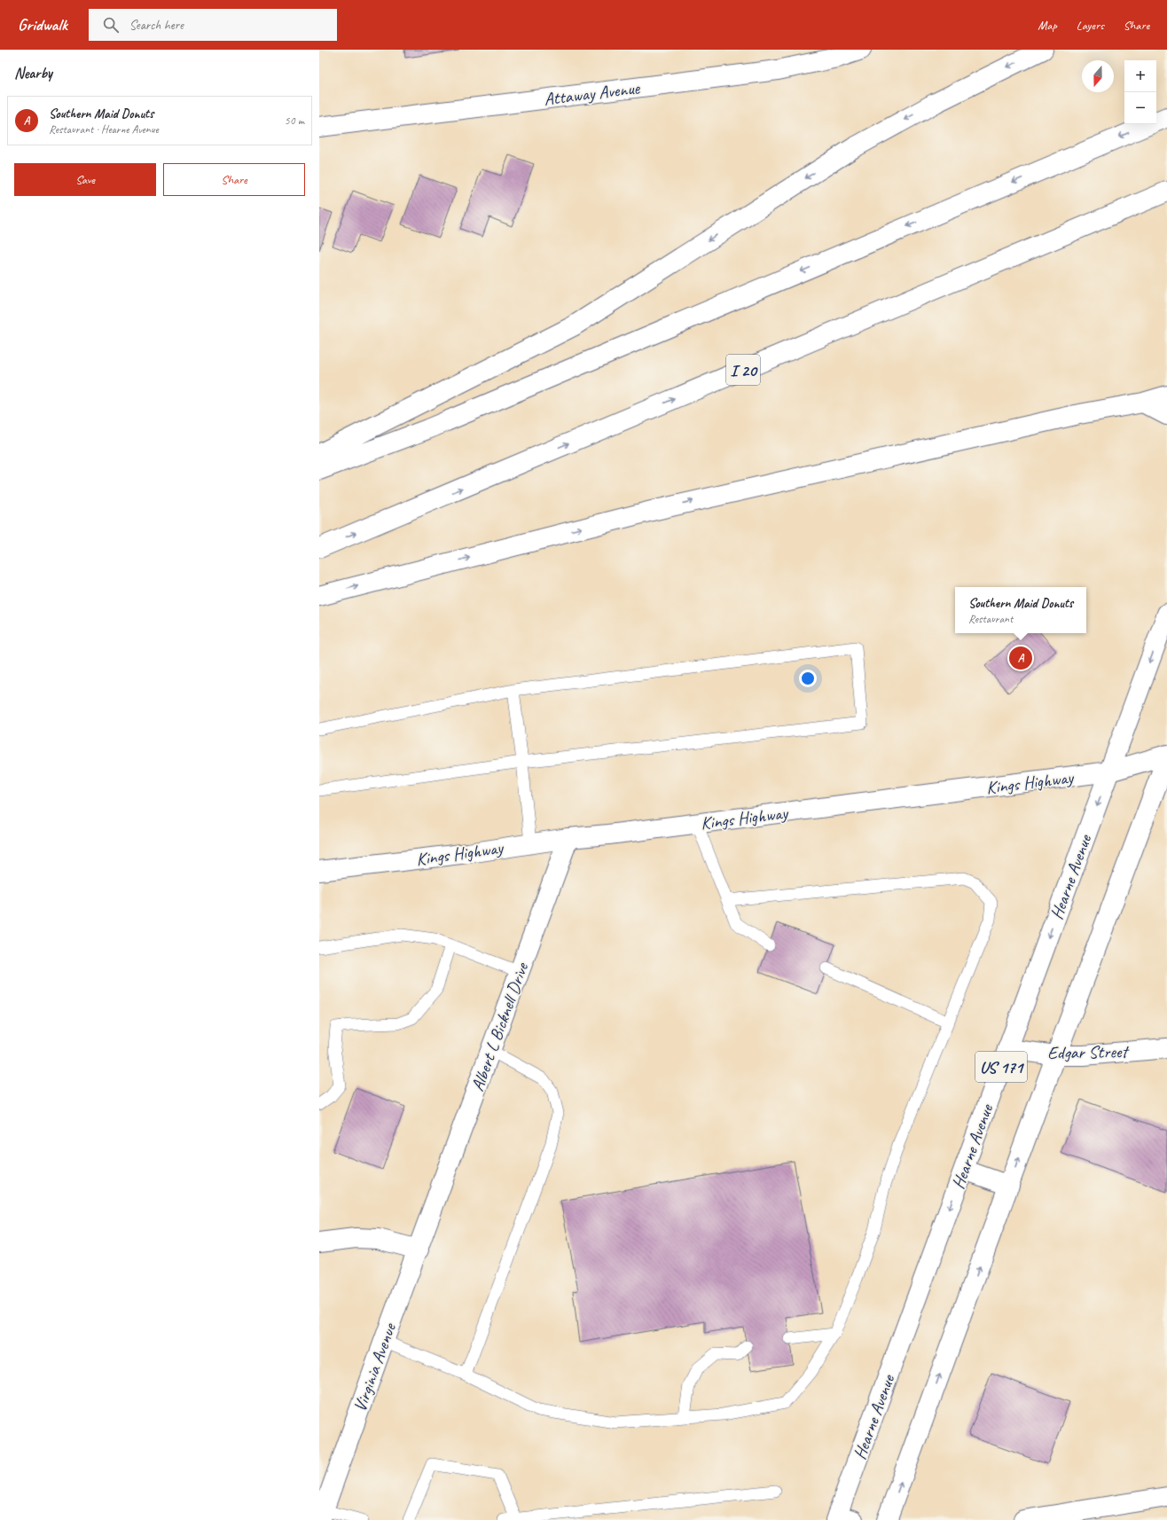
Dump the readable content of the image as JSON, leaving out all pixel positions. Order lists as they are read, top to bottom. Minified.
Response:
{"streets":{"main road":["Attaway Avenue","I 20","Kings Highway","Hearne Avenue","Albert L Bicknell Drive","Edgar Street","US 171","Virginia Avenue"]},"crossings":[["Kings Highway","Hearne Avenue"],["Kings Highway","Albert L Bicknell Drive"],["Kings Highway","US 171"],["Hearne Avenue","Edgar Street"],["Albert L Bicknell Drive","Virginia Avenue"],["Edgar Street","US 171"]],"north":"bottom","page":{"header":"Gridwalk","search":"Search here","nav":["Map","Layers","Share"],"heading":"Nearby","map_buttons":["+","−"],"list":[{"mark":"A","name":"Southern Maid Donuts","note":"Restaurant · Hearne Avenue","value":"50 m"}],"buttons":["Save","Share"],"popup":["Southern Maid Donuts","Restaurant"],"pins":"A"}}
